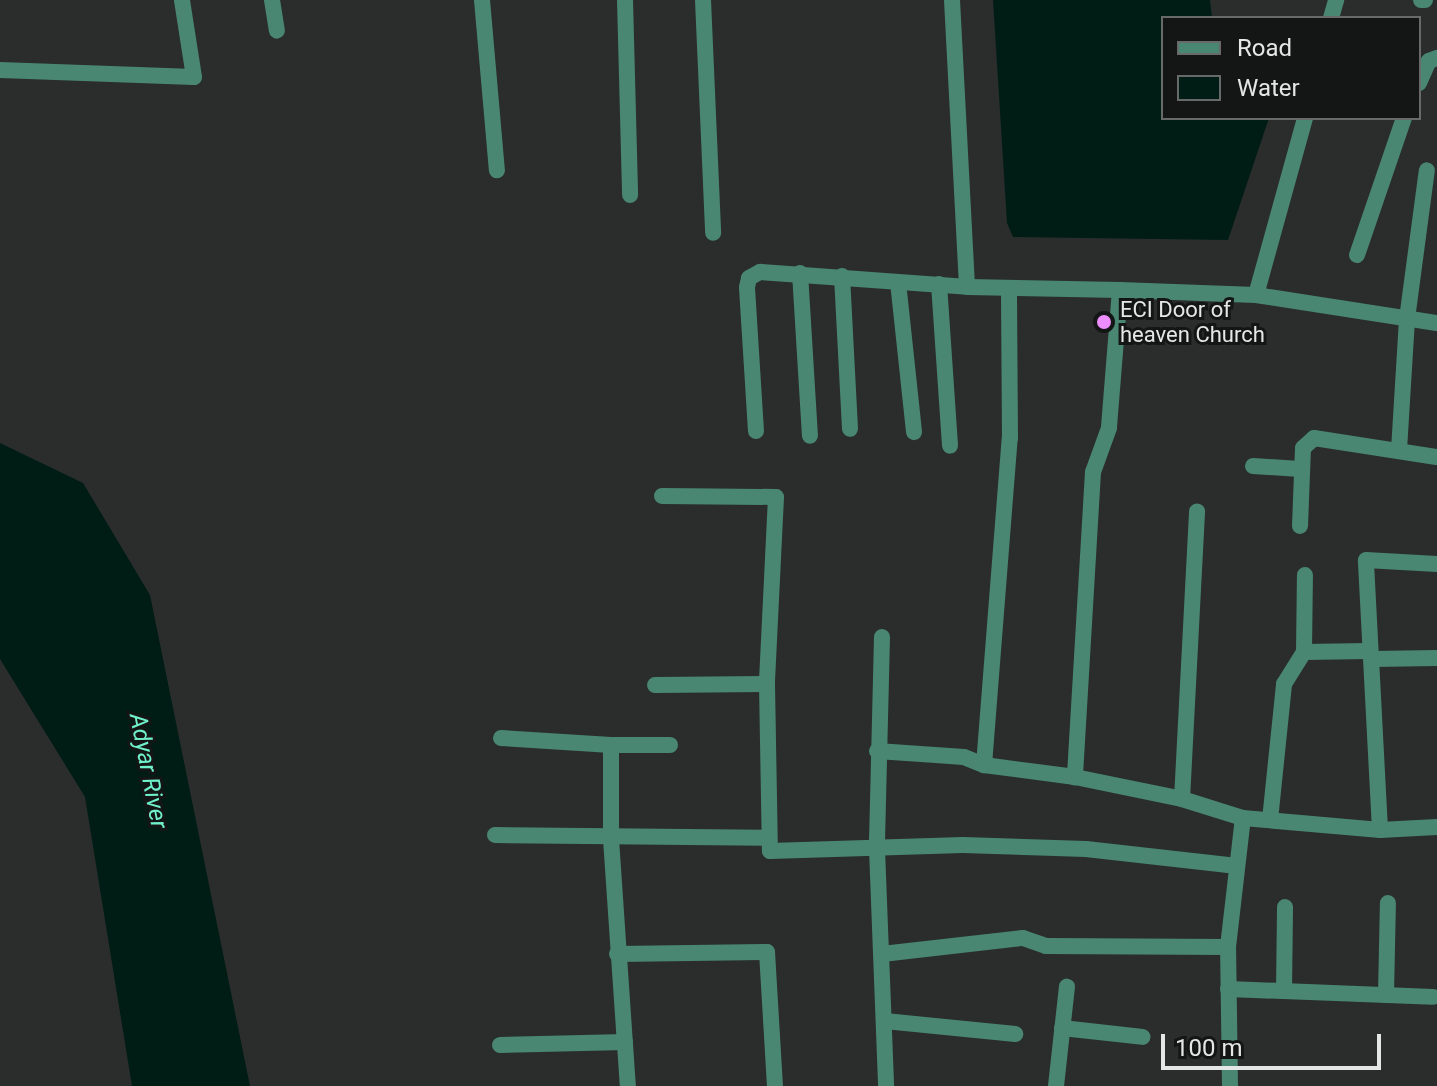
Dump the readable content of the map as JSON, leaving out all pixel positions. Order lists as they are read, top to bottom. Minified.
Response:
{"water":["Adyar River"],"places":["ECI Door of heaven Church"],"legend":["Road","Water"],"scale_bar":"100 m"}
